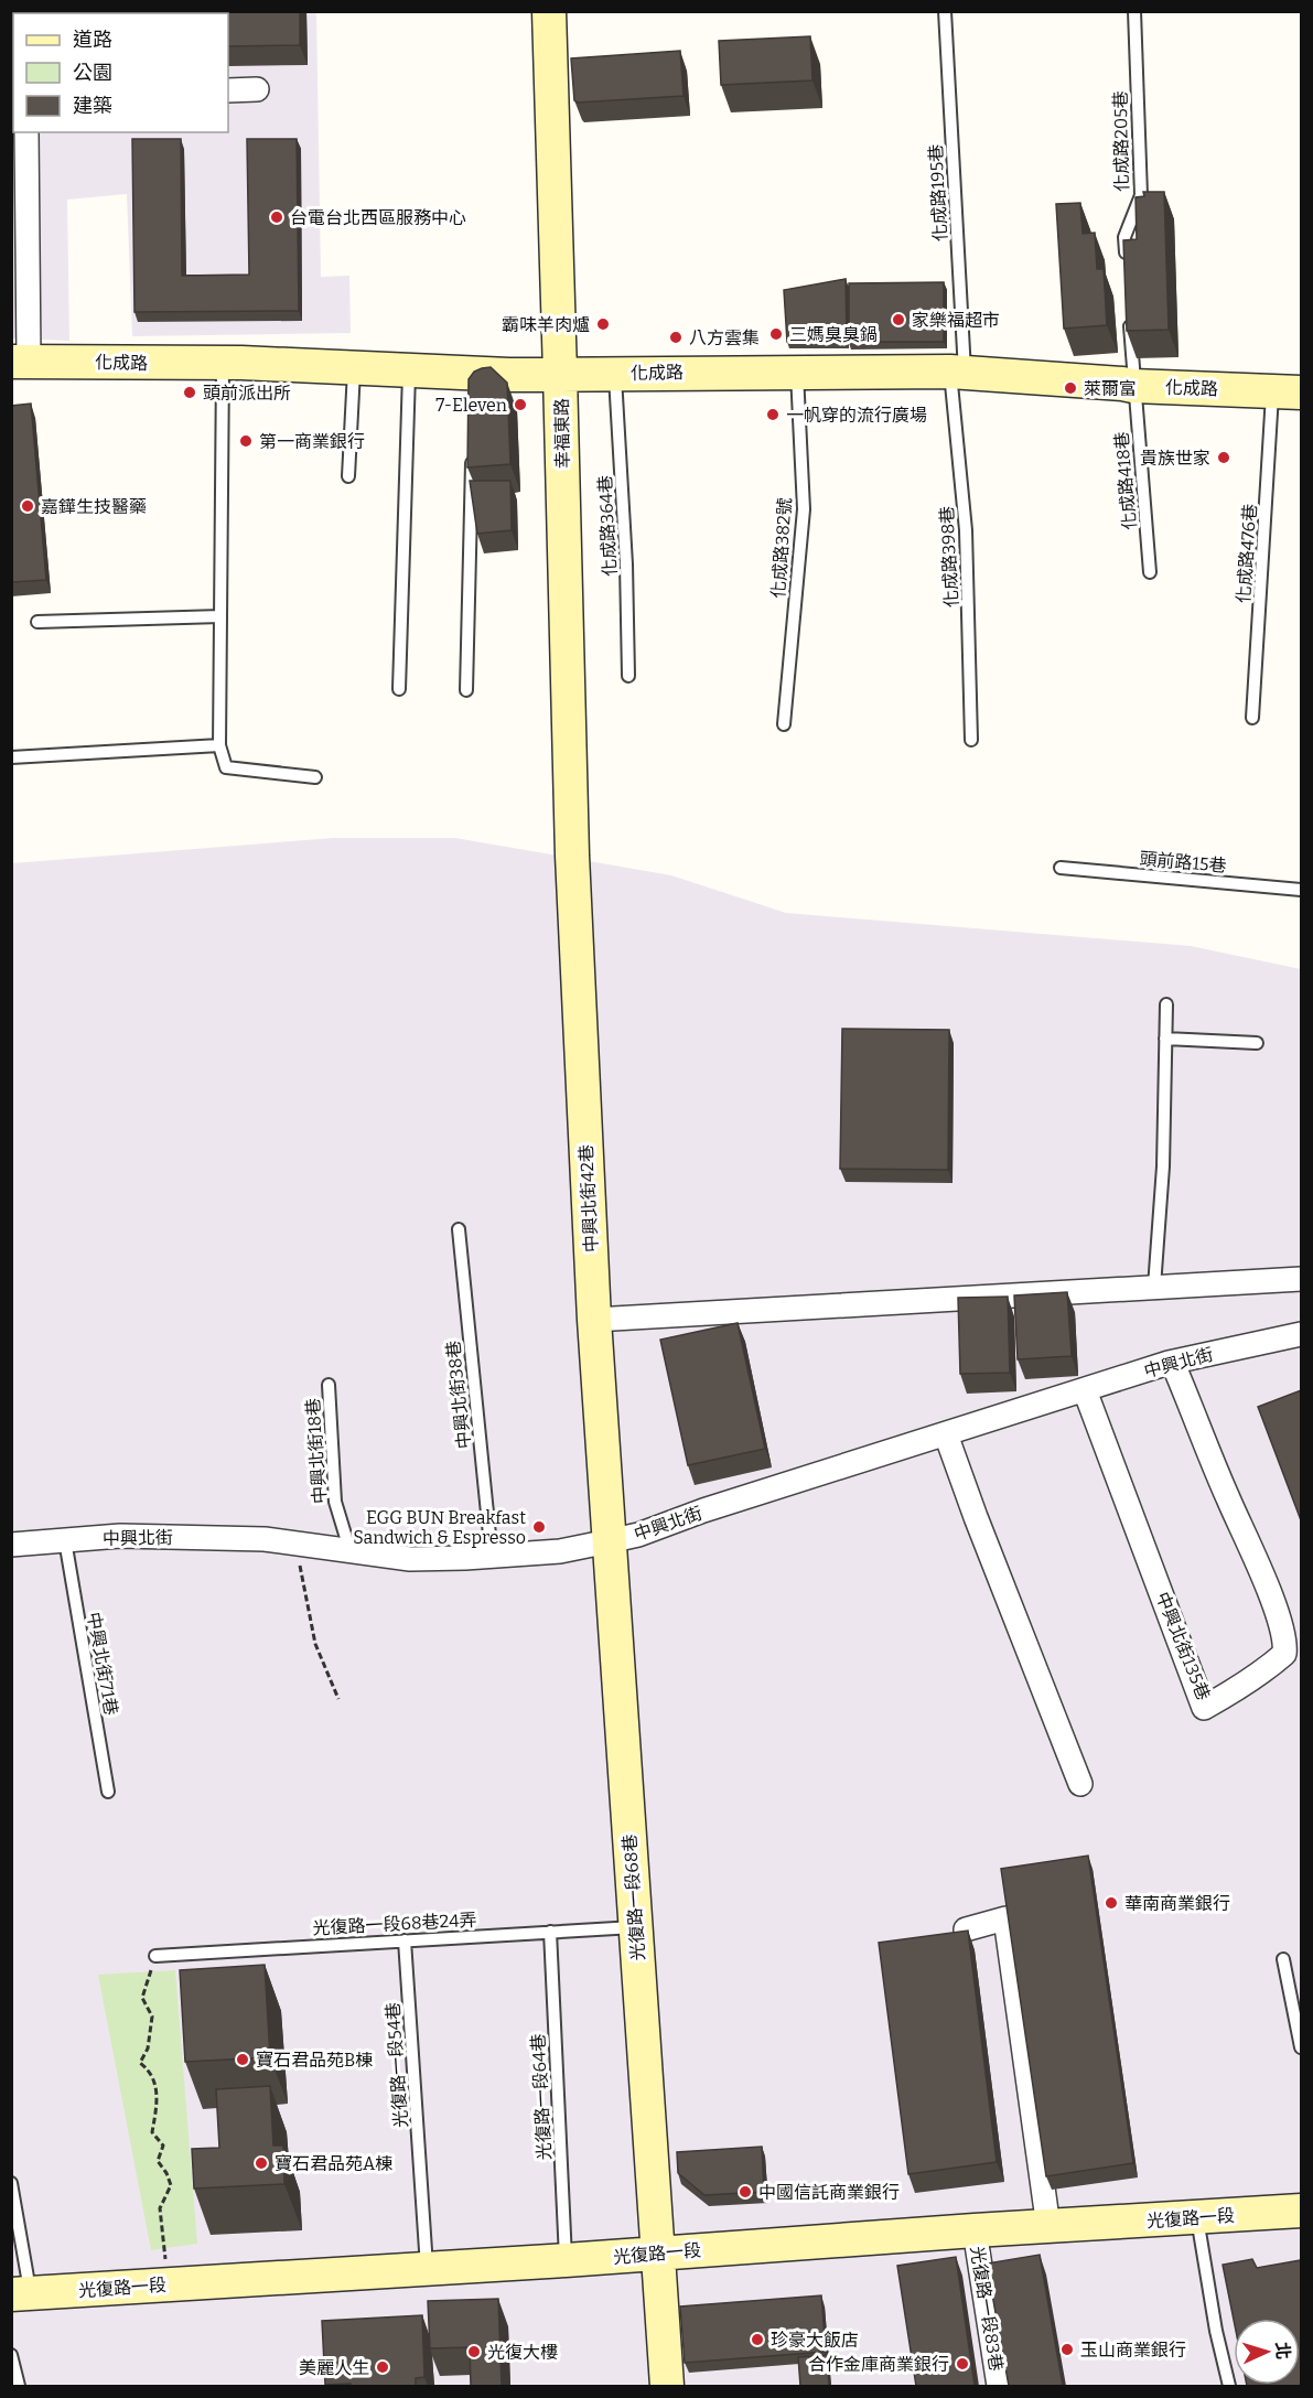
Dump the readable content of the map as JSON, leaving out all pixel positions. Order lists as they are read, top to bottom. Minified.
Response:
{"streets":{"street":["化成路","幸福東路","中興北街42巷","中興北街","中興北街135巷","光復路一段68巷","光復路一段","光復路一段83巷"],"lane":["化成路205巷","化成路195巷","化成路418巷","化成路364巷","化成路382號","化成路476巷","化成路398巷","頭前路15巷","中興北街38巷","中興北街18巷","中興北街71巷","光復路一段68巷24弄","光復路一段54巷","光復路一段64巷"]},"crossings":[["化成路195巷","化成路"],["化成路195巷","化成路398巷"],["化成路","幸福東路"],["化成路","化成路418巷"],["化成路","化成路364巷"],["化成路","化成路382號"],["化成路","化成路476巷"],["化成路","化成路398巷"],["幸福東路","中興北街42巷"],["中興北街42巷","中興北街"],["中興北街42巷","光復路一段68巷"],["中興北街","中興北街38巷"],["中興北街","中興北街18巷"],["中興北街","中興北街135巷"],["中興北街","中興北街71巷"],["中興北街","光復路一段68巷"],["光復路一段68巷","光復路一段68巷24弄"],["光復路一段68巷","光復路一段"],["光復路一段68巷24弄","光復路一段54巷"],["光復路一段68巷24弄","光復路一段64巷"],["光復路一段54巷","光復路一段"],["光復路一段64巷","光復路一段"],["光復路一段","光復路一段83巷"]],"places":["台電台北西區服務中心","家樂福超市","霸味羊肉爐","三媽臭臭鍋","八方雲集","萊爾富","頭前派出所","7-Eleven","一帆穿的流行廣場","第一商業銀行","貴族世家","嘉鏵生技醫藥","EGG BUN Breakfast Sandwich & Espresso","華南商業銀行","寶石君品苑B棟","寶石君品苑A棟","中國信託商業銀行","珍豪大飯店","玉山商業銀行","光復大樓","合作金庫商業銀行","美麗人生"],"legend":["道路","公園","建築"],"north":"right"}
